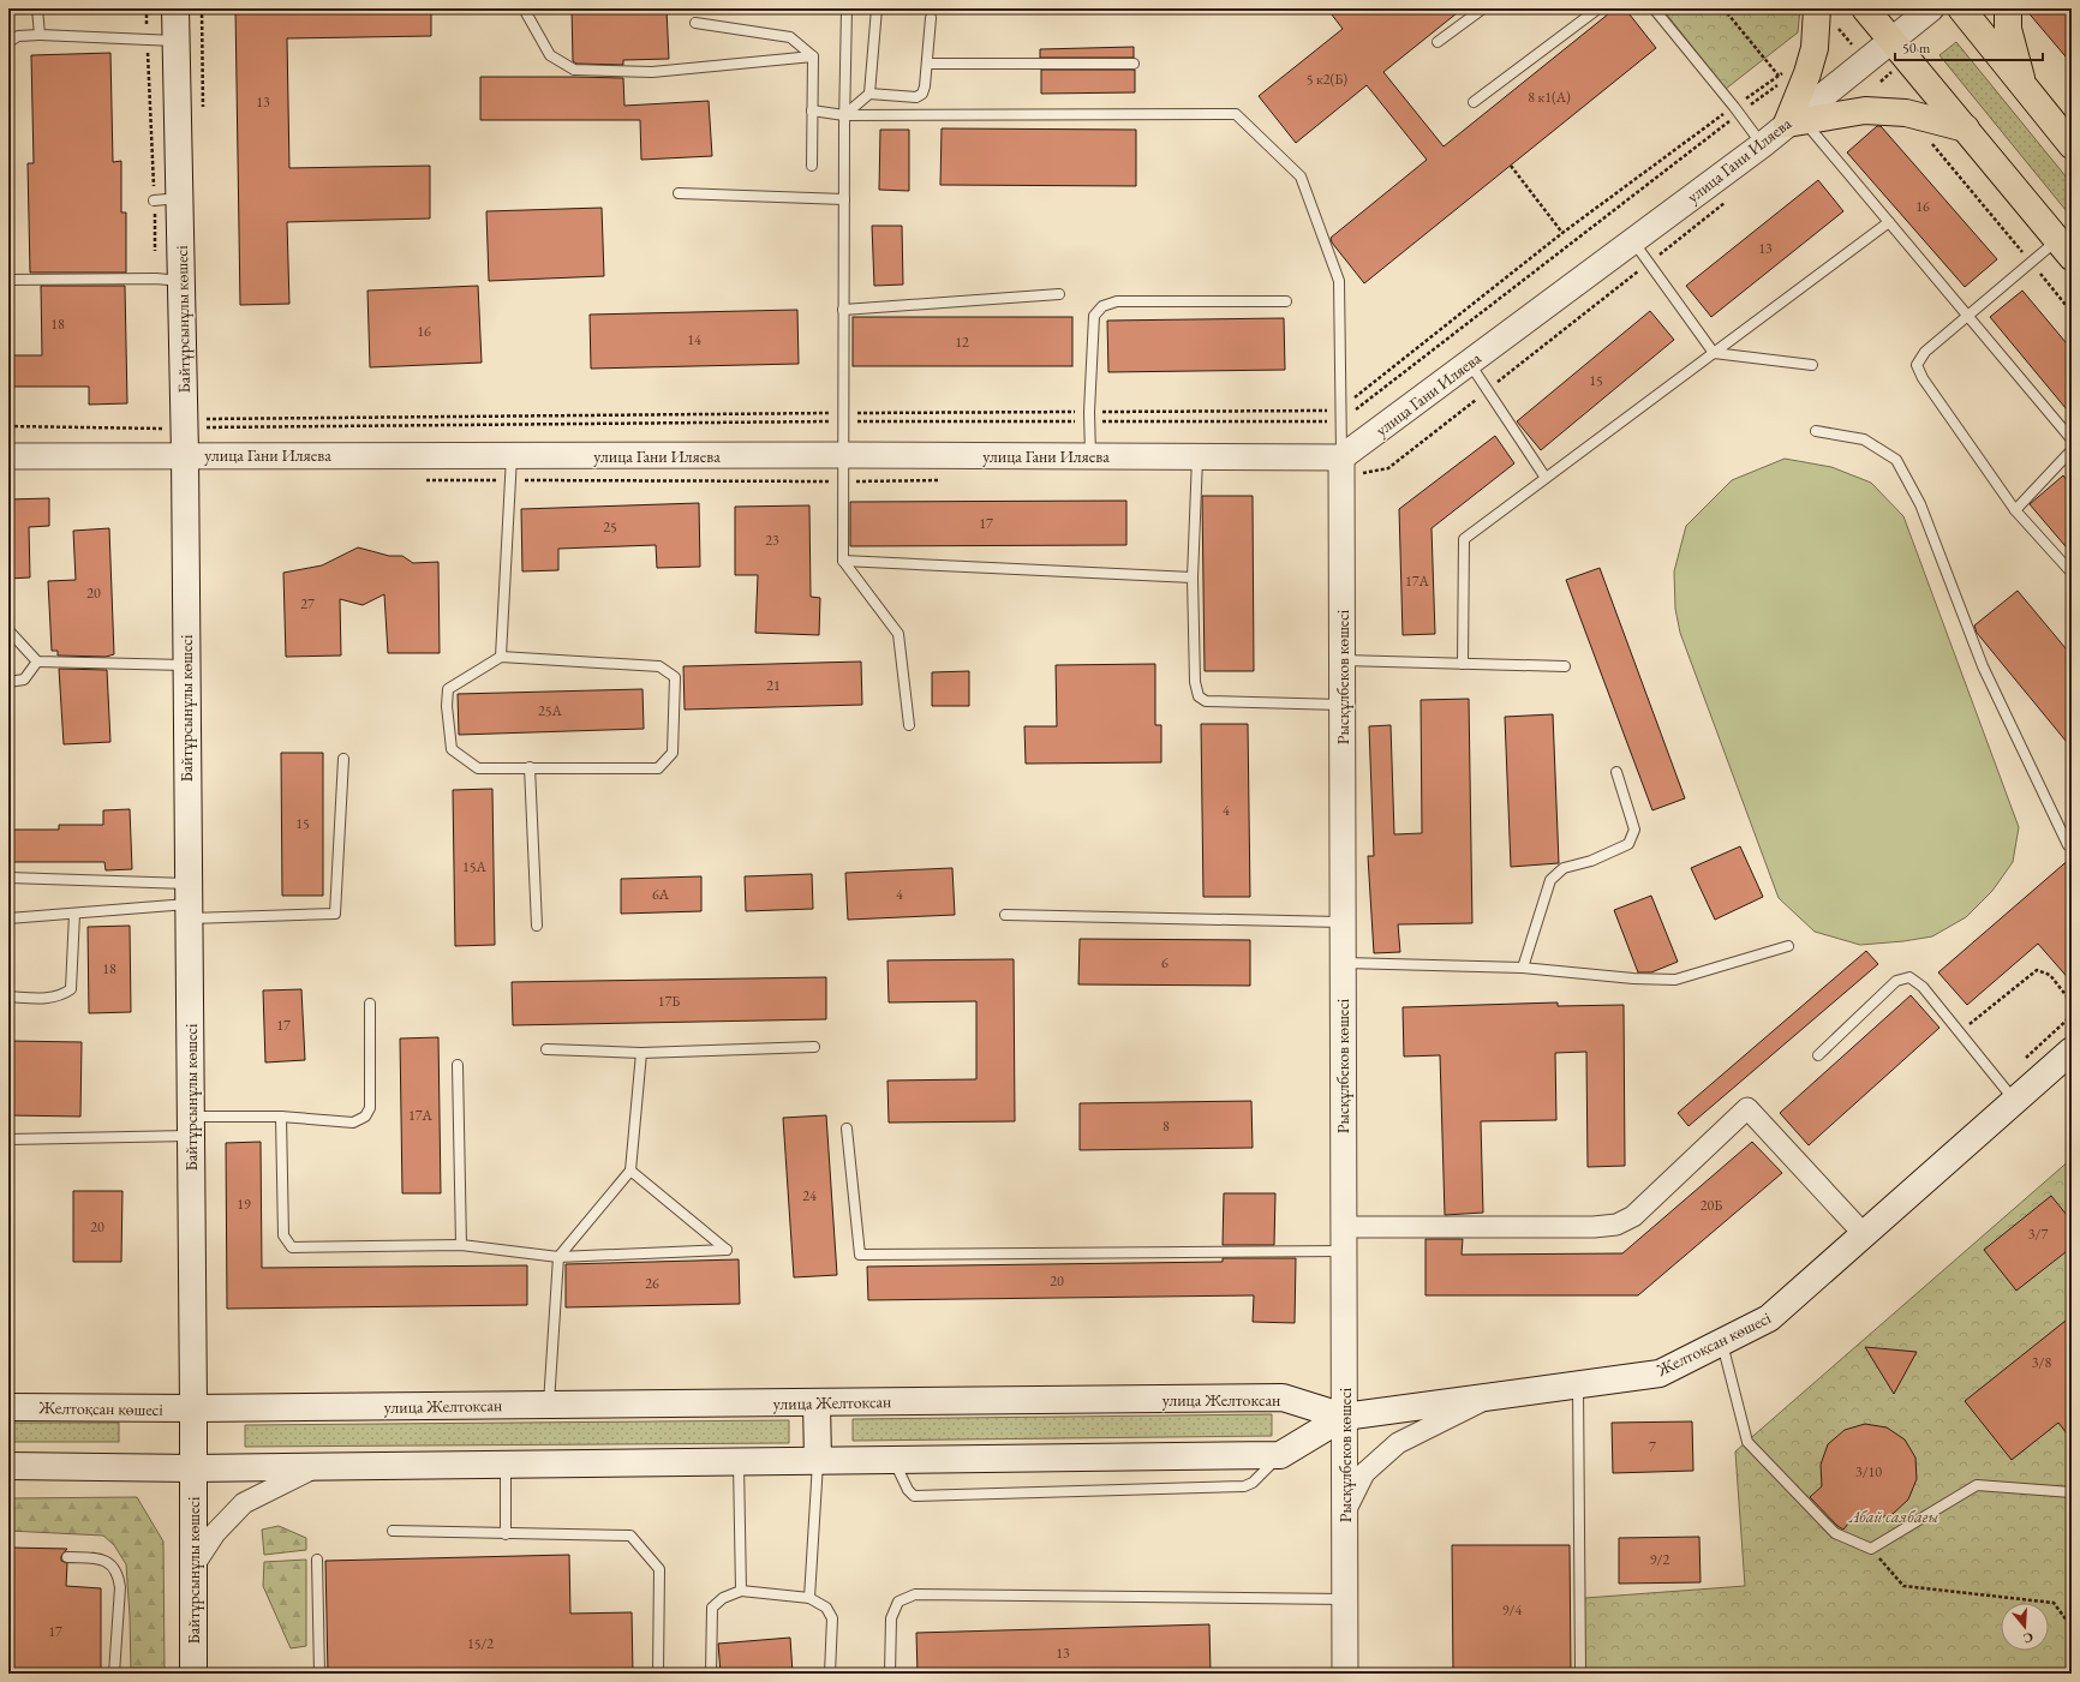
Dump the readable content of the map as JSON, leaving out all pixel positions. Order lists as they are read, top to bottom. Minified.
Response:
{"streets":{"main road":["Байтұрсынұлы көшесі","Желтоқсан көшесі","улица Желтоксан"],"street":["улица Гани Иляева","Рысқұлбеков көшесі"]},"crossings":[["улица Гани Иляева","Байтұрсынұлы көшесі"],["улица Гани Иляева","Рысқұлбеков көшесі"],["Байтұрсынұлы көшесі","Желтоқсан көшесі"],["Байтұрсынұлы көшесі","улица Желтоксан"],["Рысқұлбеков көшесі","Желтоқсан көшесі"],["Рысқұлбеков көшесі","улица Желтоксан"],["Желтоқсан көшесі","улица Желтоксан"]],"parks":["Абай саябағы"],"house_numbers":["5 к2(Б)","8 к1(А)","13","16","13","18","16","14","12","15","17","25","23","17А","20","27","21","25А","4","15","15А","6А","4","6","18","17Б","17","17А","8","24","19","20Б","20","3/7","20","26","3/8","7","3/10","9/2","9/4","17","15/2","13"],"scale_bar":"50 m","north":"bottom"}
